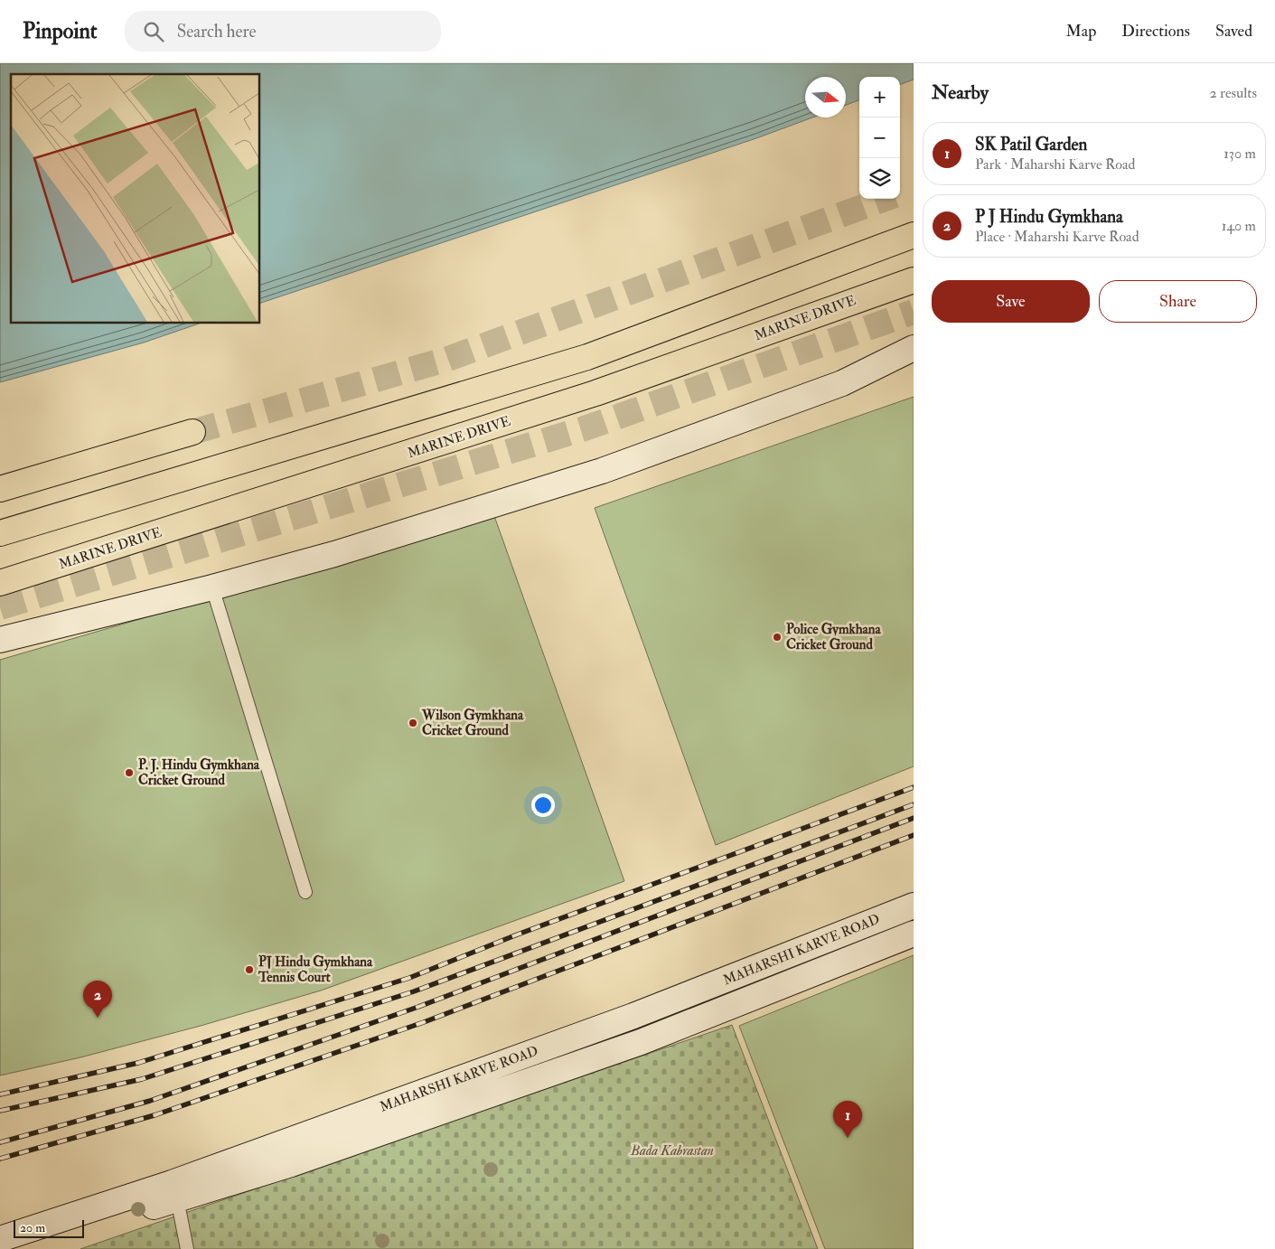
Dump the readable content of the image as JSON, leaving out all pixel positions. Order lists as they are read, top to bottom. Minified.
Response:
{"streets":{"main road":["MARINE DRIVE","MAHARSHI KARVE ROAD"]},"parks":["Bada Kabrastan"],"places":["Police Gymkhana Cricket Ground","Wilson Gymkhana Cricket Ground","P. J. Hindu Gymkhana Cricket Ground","PJ Hindu Gymkhana Tennis Court"],"scale_bar":"20 m","north":"right","page":{"header":"Pinpoint","search":"Search here","nav":["Map","Directions","Saved"],"heading":["Nearby","2 results"],"map_buttons":["+","−"],"list":[{"mark":"1","name":"SK Patil Garden","note":"Park · Maharshi Karve Road","value":"130 m"},{"mark":"2","name":"P J Hindu Gymkhana","note":"Place · Maharshi Karve Road","value":"140 m"}],"buttons":["Save","Share"],"pins":["2","1"],"scale":"20 m"}}
